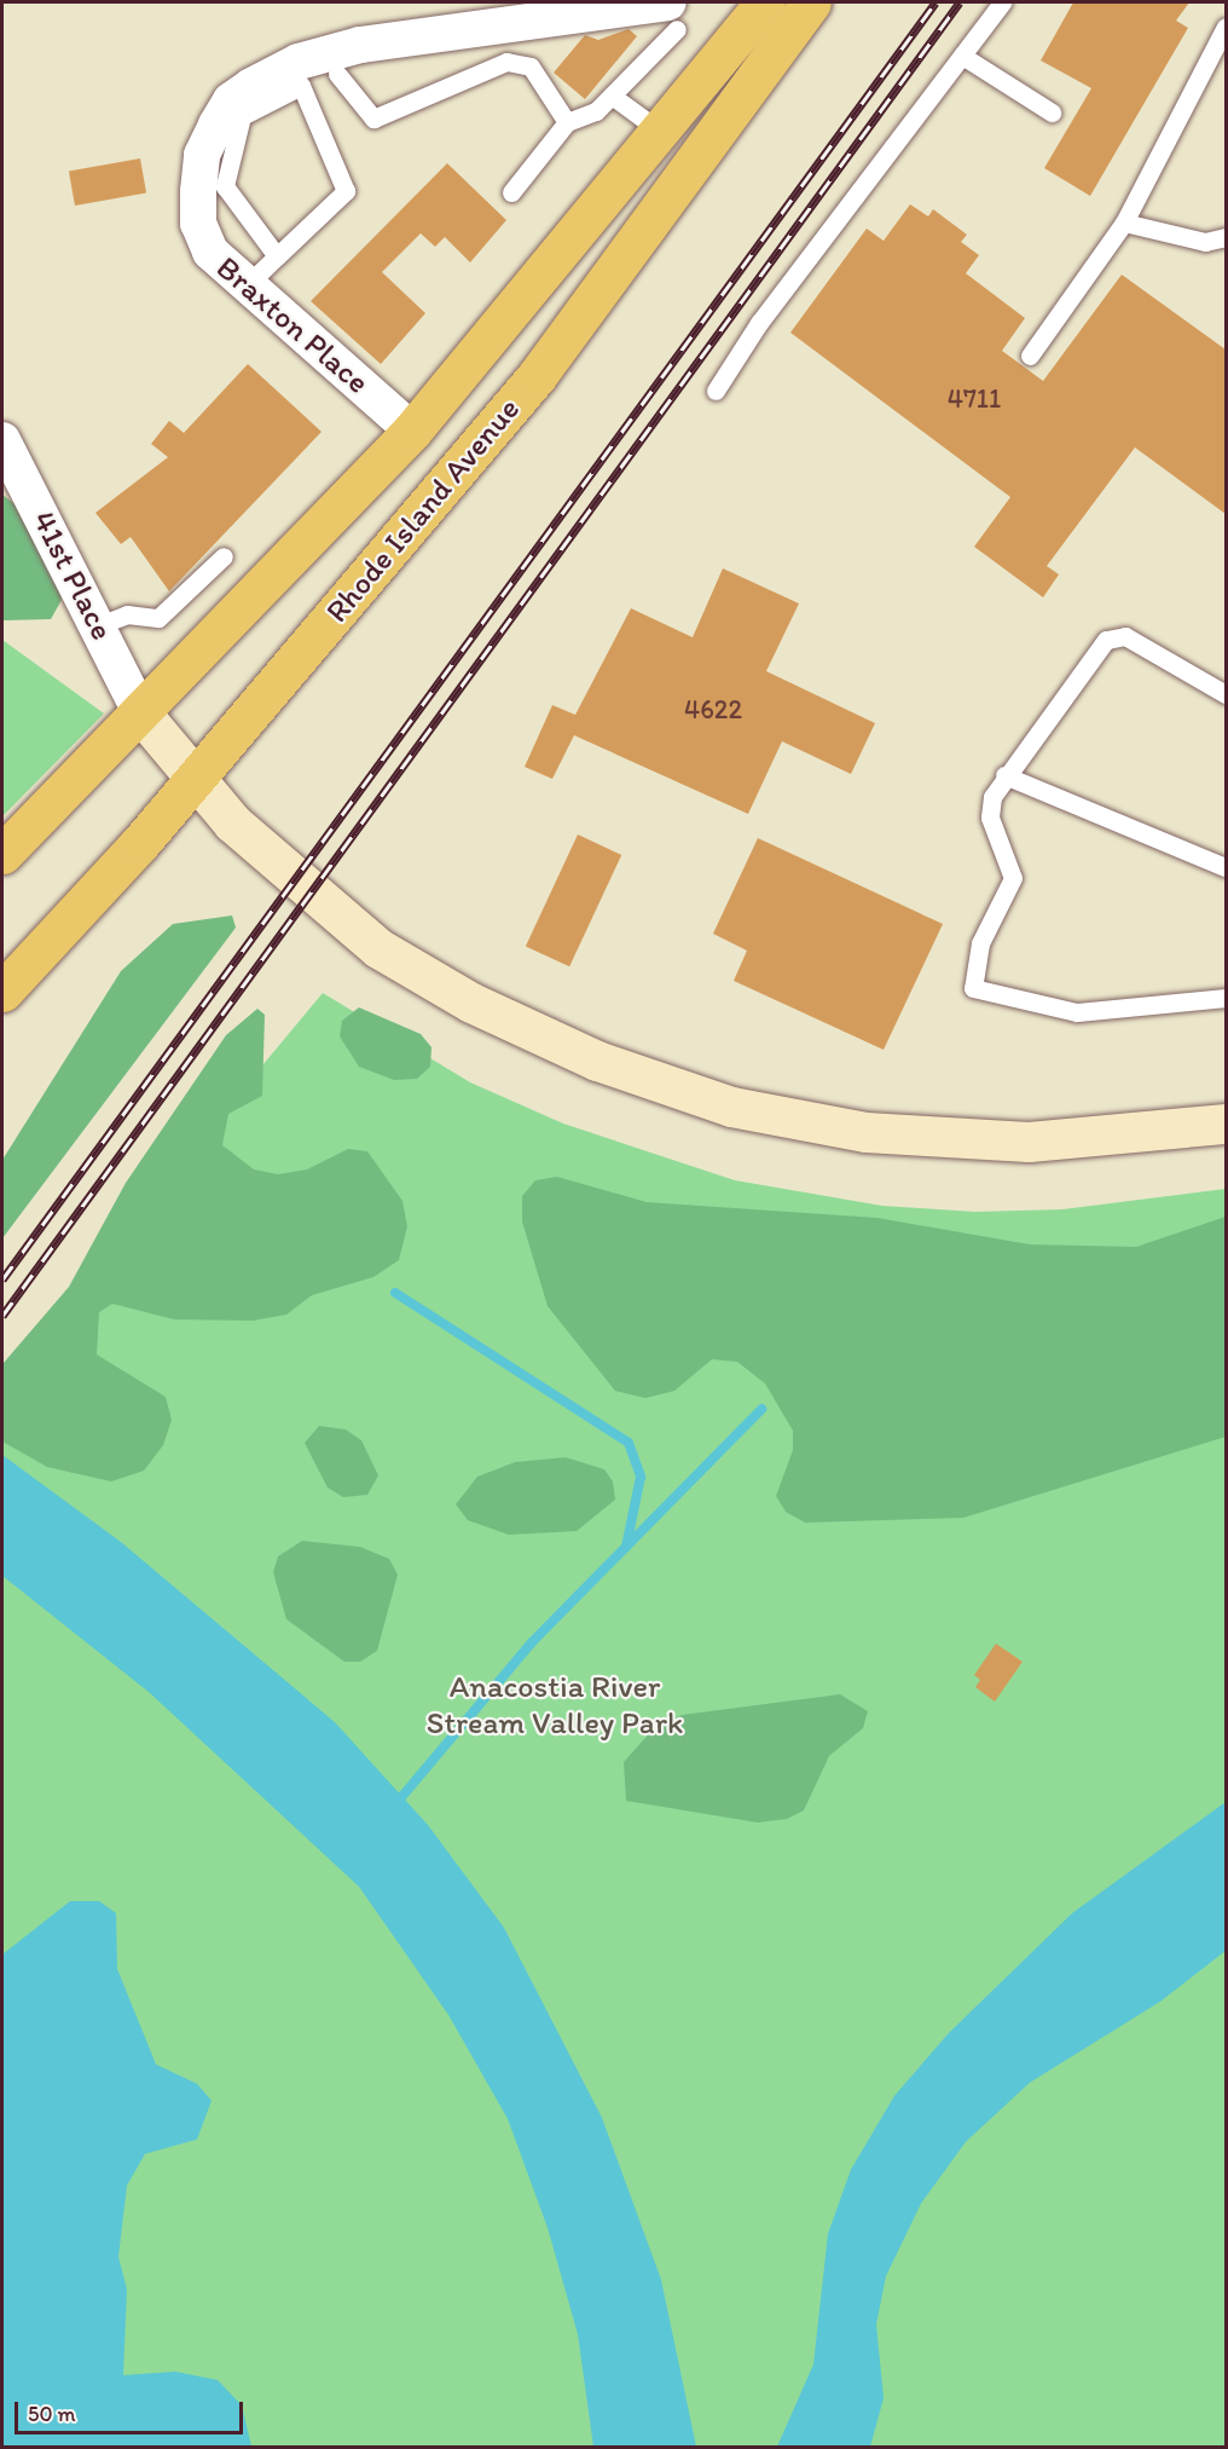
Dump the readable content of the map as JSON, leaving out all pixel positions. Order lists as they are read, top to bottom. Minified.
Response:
{"streets":{"main road":["Rhode Island Avenue"],"street":["Braxton Place","41st Place"]},"crossings":[["Braxton Place","Rhode Island Avenue"],["Rhode Island Avenue","41st Place"]],"parks":["Anacostia River Stream Valley Park"],"house_numbers":["4711","4622"],"scale_bar":"50 m"}
